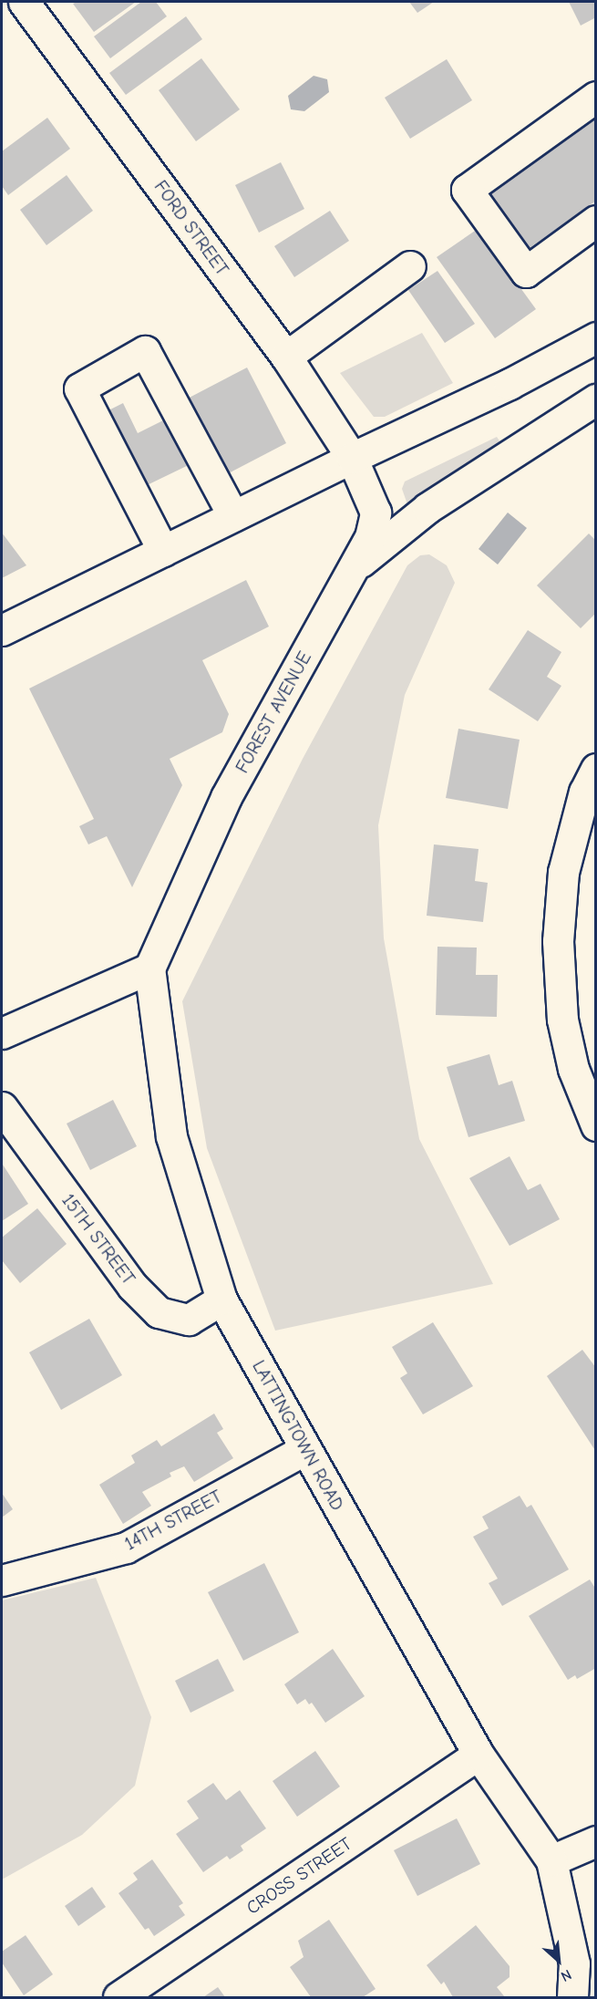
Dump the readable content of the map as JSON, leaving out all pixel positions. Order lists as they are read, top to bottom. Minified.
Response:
{"streets":{"main road":["FORD STREET","FOREST AVENUE","15TH STREET","LATTINGTOWN ROAD","14TH STREET","CROSS STREET"]},"crossings":[["FORD STREET","FOREST AVENUE"],["FOREST AVENUE","LATTINGTOWN ROAD"],["15TH STREET","LATTINGTOWN ROAD"],["LATTINGTOWN ROAD","14TH STREET"],["LATTINGTOWN ROAD","CROSS STREET"]],"north":"bottom right"}
